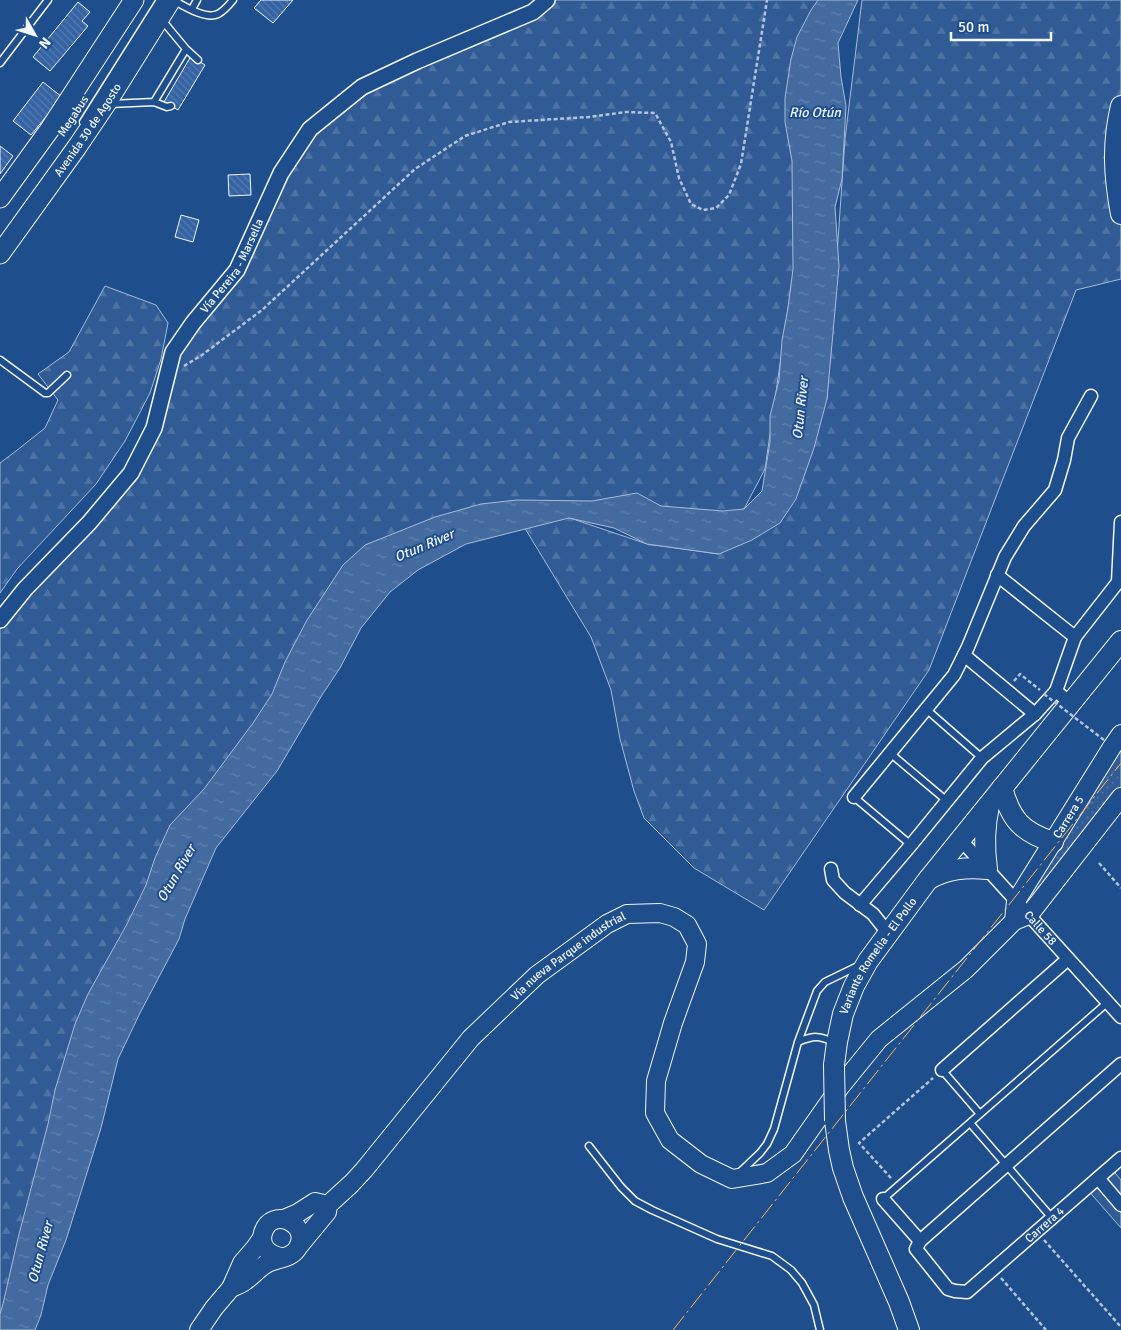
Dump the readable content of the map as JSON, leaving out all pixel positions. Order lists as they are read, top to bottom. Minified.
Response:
{"streets":{"highway":["Variante Romelia - El Pollo"],"main road":["Avenida 30 de Agosto","Carrera 5","Vía nueva Parque industrial"],"street":["Vía Pereira - Marsella","Calle 58","Carrera 4"],"lane":["Megabus"]},"crossings":[["Megabus","Avenida 30 de Agosto"],["Carrera 5","Calle 58"],["Calle 58","Variante Romelia - El Pollo"]],"water":["Río Otún","Otun River"],"scale_bar":"50 m","north":"bottom right"}
